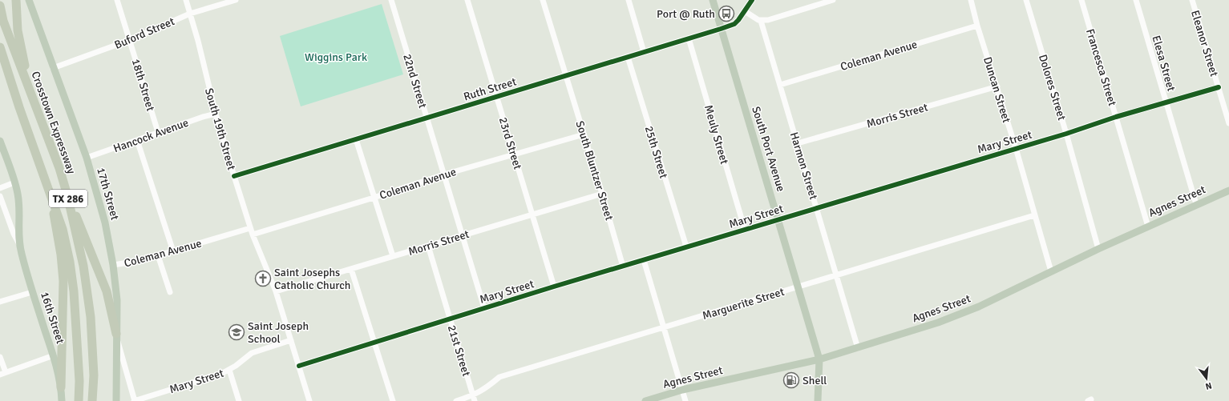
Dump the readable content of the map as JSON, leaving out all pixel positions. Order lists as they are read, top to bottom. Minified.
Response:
{"streets":{"highway":["Crosstown Expressway","TX 286"],"main road":["South Port Avenue","17th Street","Agnes Street","16th Street"],"street":["Buford Street","Eleanor Street","Coleman Avenue","Elesa Street","Francesca Street","22nd Street","18th Street","Dolores Street","Ruth Street","Duncan Street","Morris Street","South 19th Street","Meuly Street","Hancock Avenue","Mary Street","23rd Street","25th Street","Harmon Street","South Bluntzer Street","Marguerite Street","21st Street"]},"crossings":[["Buford Street","18th Street"],["Buford Street","South 19th Street"],["Buford Street","17th Street"],["Eleanor Street","Mary Street"],["Coleman Avenue","22nd Street"],["Coleman Avenue","Duncan Street"],["Coleman Avenue","South 19th Street"],["Coleman Avenue","23rd Street"],["Coleman Avenue","Harmon Street"],["Coleman Avenue","South Bluntzer Street"],["Coleman Avenue","17th Street"],["Elesa Street","Mary Street"],["Elesa Street","Agnes Street"],["Francesca Street","Mary Street"],["Francesca Street","Agnes Street"],["22nd Street","Ruth Street"],["22nd Street","Morris Street"],["22nd Street","Mary Street"],["18th Street","Hancock Avenue"],["Dolores Street","Mary Street"],["Dolores Street","Agnes Street"],["Ruth Street","South 19th Street"],["Ruth Street","Meuly Street"],["Ruth Street","23rd Street"],["Ruth Street","South Port Avenue"],["Ruth Street","25th Street"],["Ruth Street","South Bluntzer Street"],["Duncan Street","Morris Street"],["Duncan Street","Mary Street"],["Duncan Street","Agnes Street"],["Duncan Street","Marguerite Street"],["Morris Street","South 19th Street"],["Morris Street","23rd Street"],["Morris Street","Harmon Street"],["Morris Street","South Bluntzer Street"],["Morris Street","21st Street"],["South 19th Street","Hancock Avenue"],["South 19th Street","Mary Street"],["Meuly Street","Mary Street"],["Hancock Avenue","17th Street"],["Mary Street","23rd Street"],["Mary Street","South Port Avenue"],["Mary Street","25th Street"],["Mary Street","Harmon Street"],["Mary Street","South Bluntzer Street"],["Mary Street","17th Street"],["Mary Street","21st Street"],["South Port Avenue","Agnes Street"],["South Port Avenue","Marguerite Street"],["Harmon Street","Agnes Street"],["Harmon Street","Marguerite Street"],["Marguerite Street","21st Street"]],"parks":["Wiggins Park"],"places":{"bus stop":["Port @ Ruth"],"church":["Saint Josephs Catholic Church"],"school or university":["Saint Joseph School"],"fuel station":["Shell"]},"north":"bottom"}
